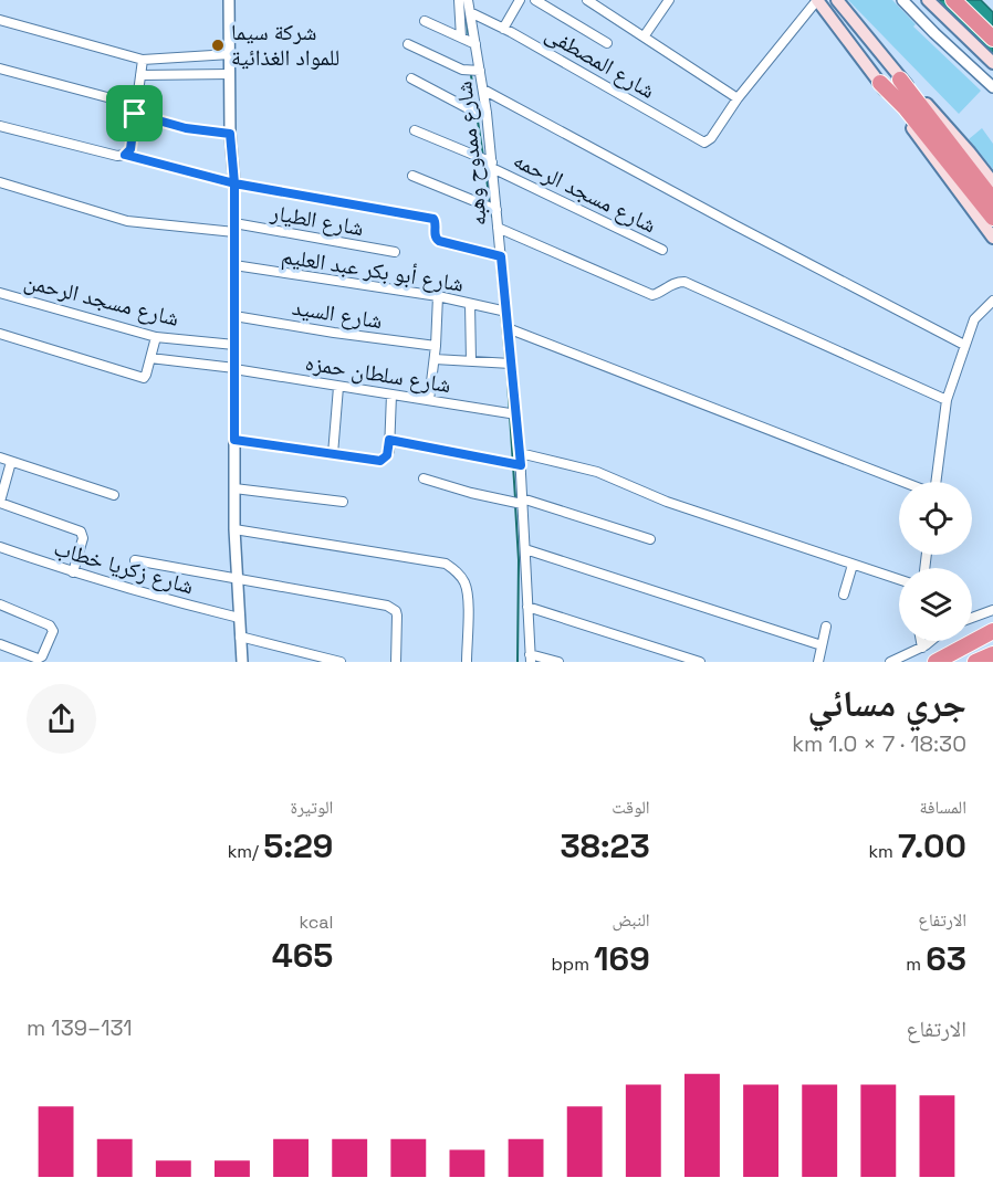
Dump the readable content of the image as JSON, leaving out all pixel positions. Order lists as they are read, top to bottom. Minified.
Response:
{"streets":{"street":["شارع المصطفى","شارع ممدوح وهبه","شارع مسجد الرحمه","شارع الطيار","شارع أبو بكر عبد العليم","شارع مسجد الرحمن","شارع السيد","شارع سلطان حمزه","شارع زكريا خطاب"]},"crossings":[["شارع المصطفى","شارع ممدوح وهبه"],["شارع ممدوح وهبه","شارع مسجد الرحمه"],["شارع ممدوح وهبه","شارع أبو بكر عبد العليم"],["شارع ممدوح وهبه","شارع سلطان حمزه"]],"places":["شركة سيما للمواد الغذائية"],"page":{"heading":["جري مسائي","18:30 · 7 × 1.0 km"],"stats":[["المسافة","7.00 km"],["الوقت","38:23"],["الوتيرة","5:29 /km"],["الارتفاع","63 m"],["النبض","169 bpm"],["kcal","465"]],"chart":["الارتفاع","131–139 m"]}}
